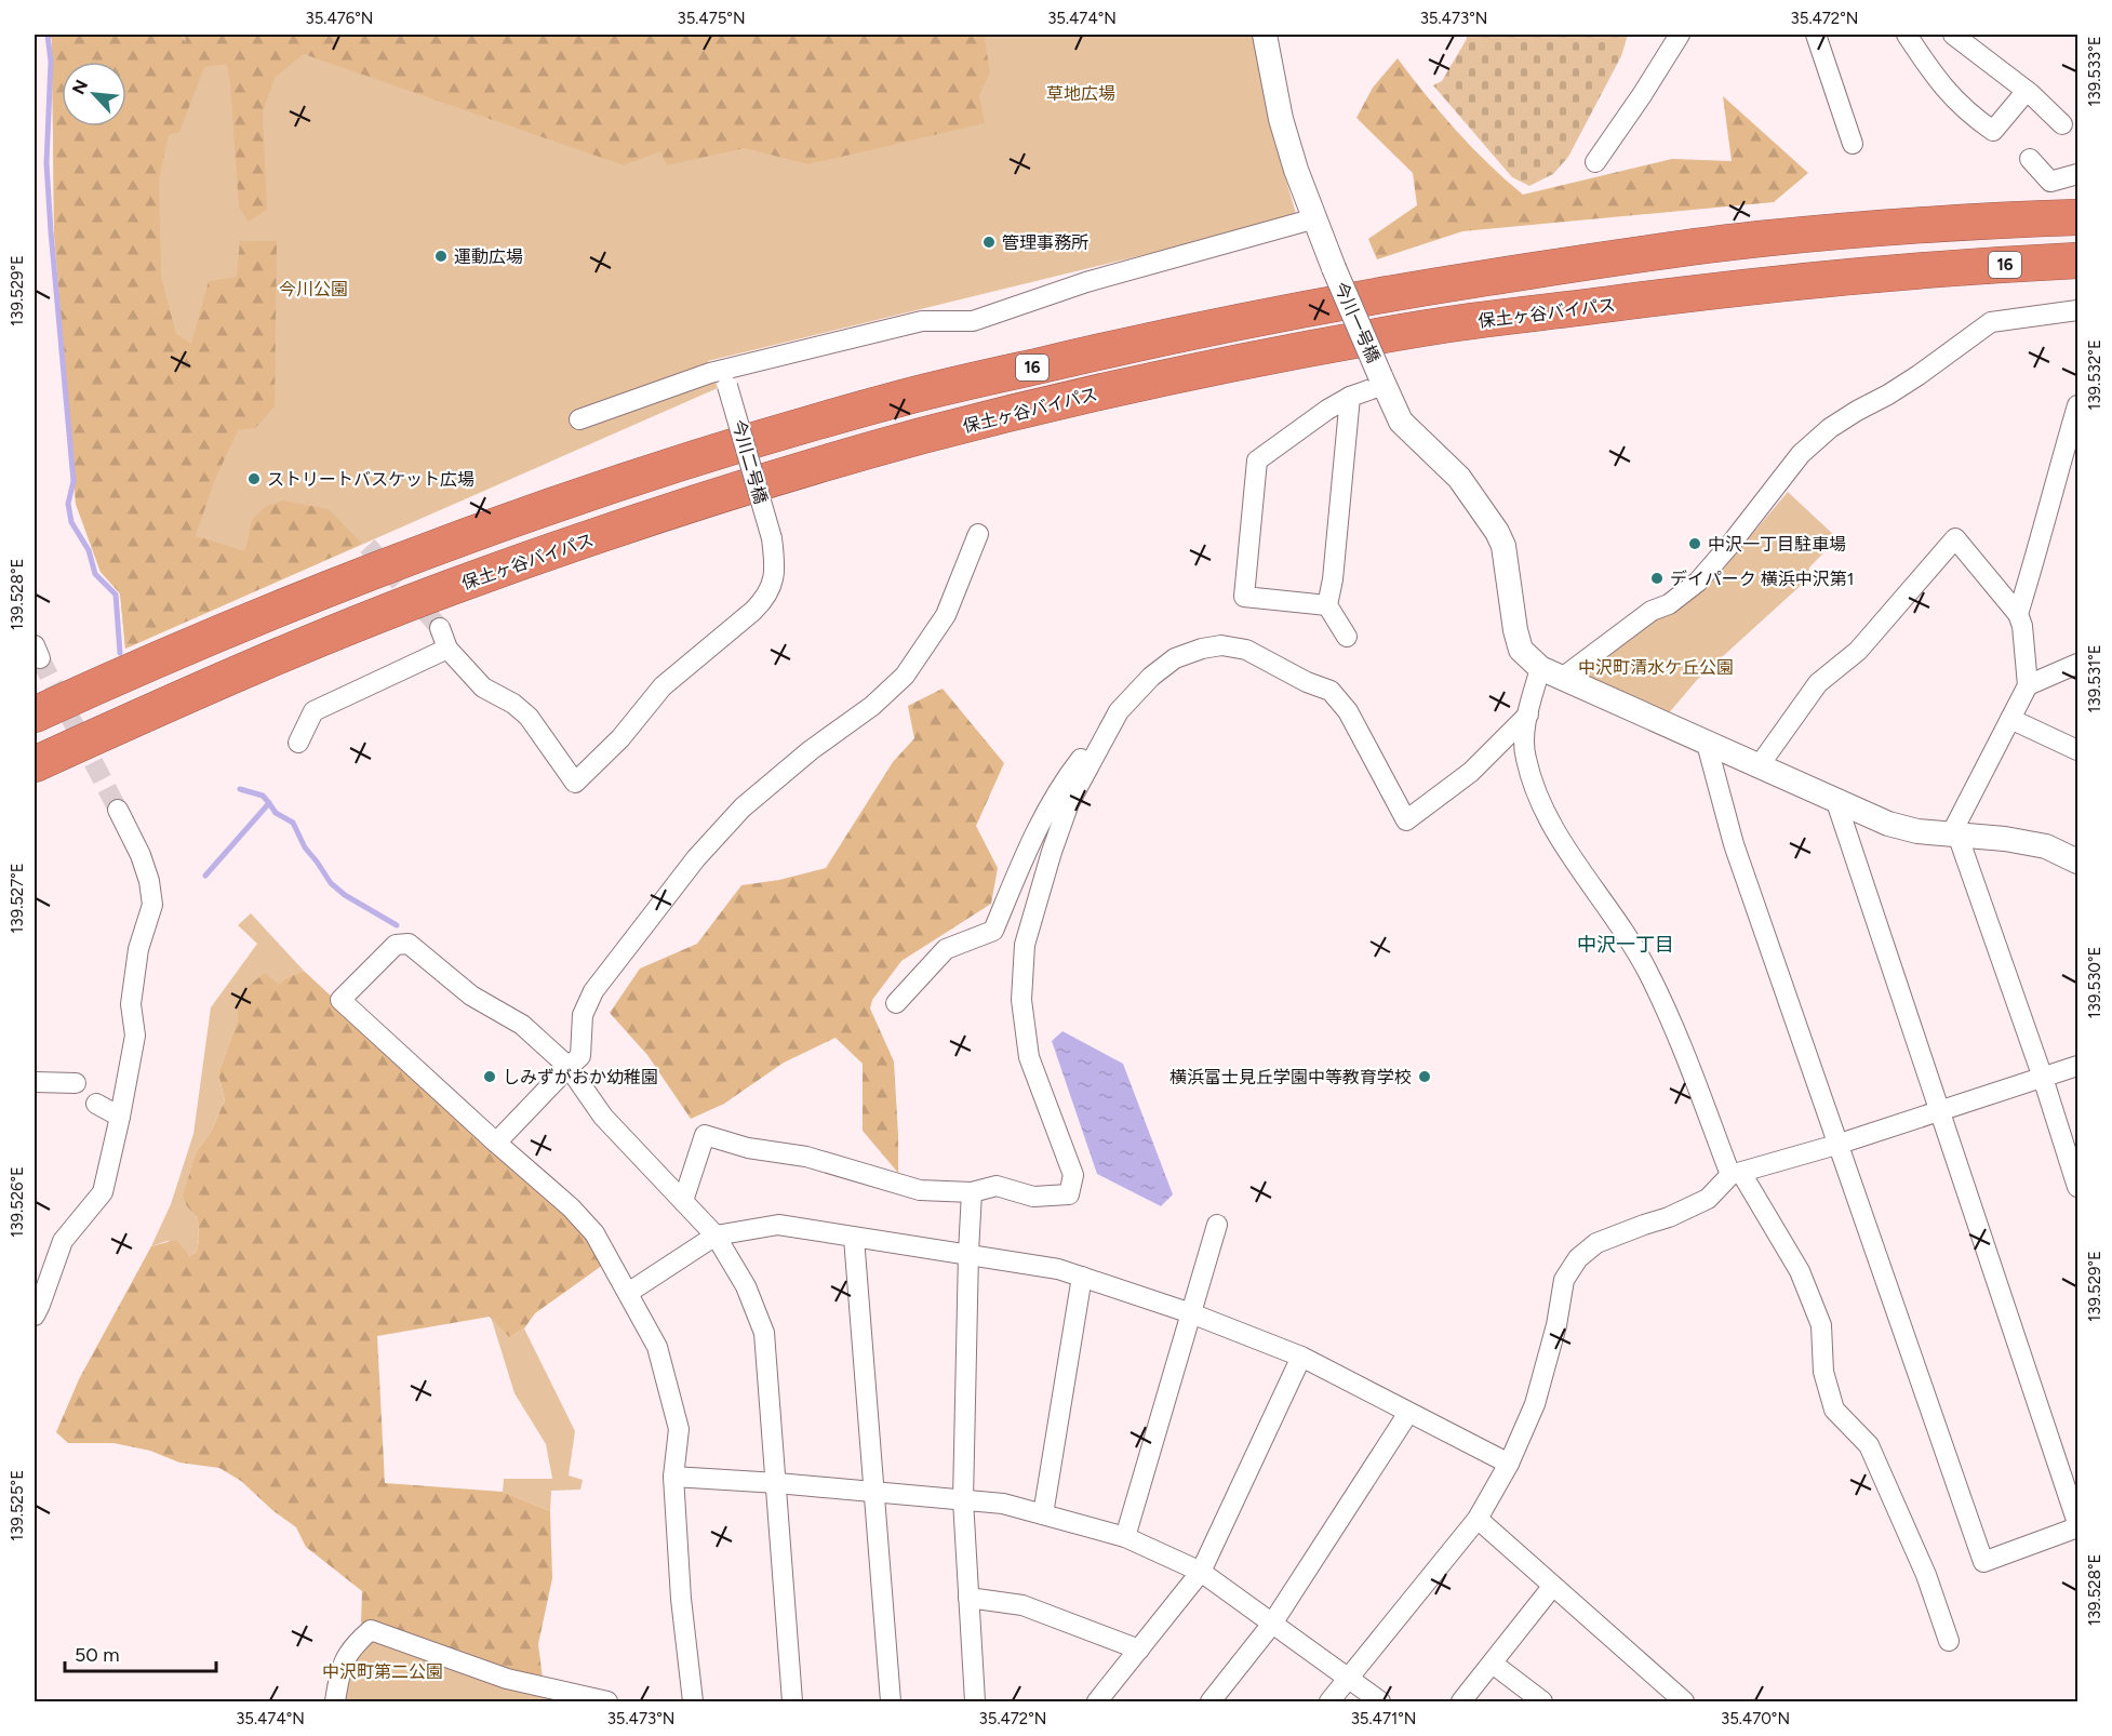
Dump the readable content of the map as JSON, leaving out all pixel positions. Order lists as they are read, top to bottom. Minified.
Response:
{"streets":{"highway":["16","保土ヶ谷バイパス"],"street":["今川一号橋","今川二号橋"]},"districts":["中沢一丁目"],"parks":["草地広場","今川公園","中沢町清水ケ丘公園","中沢町第二公園"],"places":["管理事務所","運動広場","ストリートバスケット広場","中沢一丁目駐車場","デイパーク 横浜中沢第1","しみずがおか幼稚園","横浜富士見丘学園中等教育学校"],"scale_bar":"50 m","north":"top left","coordinates":["35.476°N","35.475°N","35.474°N","35.473°N","35.472°N","139.533°E","139.529°E","139.532°E","139.528°E","139.531°E","139.527°E","139.530°E","139.526°E","139.525°E","35.471°N","35.470°N"]}
